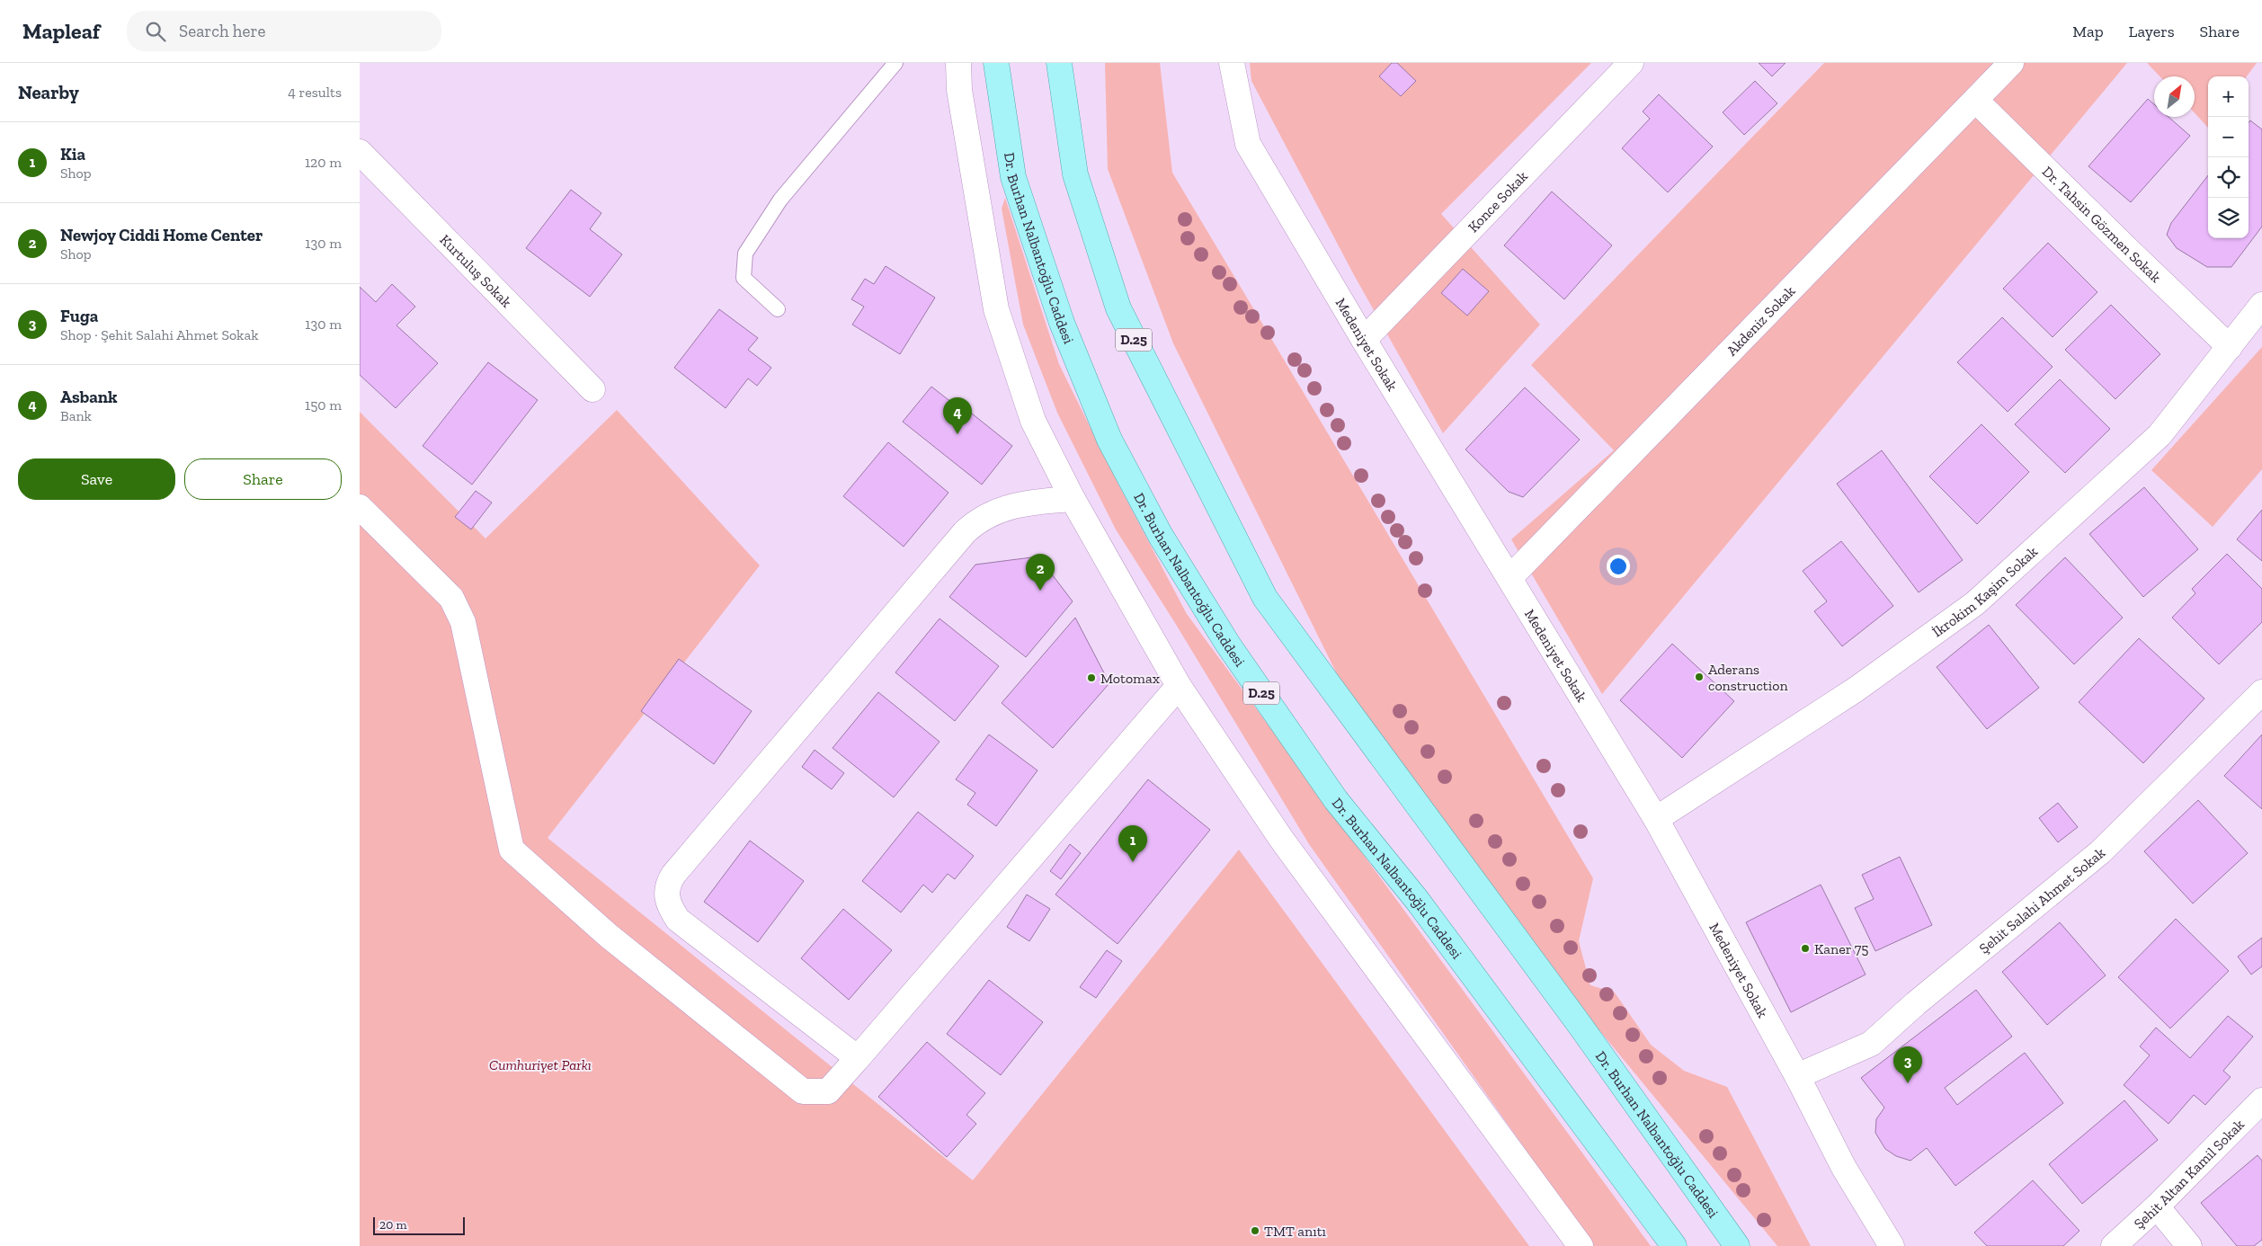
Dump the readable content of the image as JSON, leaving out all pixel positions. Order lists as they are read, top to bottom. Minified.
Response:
{"streets":{"main road":["Dr. Burhan Nalbantoğlu Caddesi","D.25"],"street":["Konce Sokak","Dr. Tahsin Gözmen Sokak","Kurtuluş Sokak","Akdeniz Sokak","Medeniyet Sokak","İkrokim Kaşim Sokak","Şehit Salahi Ahmet Sokak","Şehit Altan Kamil Sokak"]},"crossings":[["Konce Sokak","Medeniyet Sokak"],["Dr. Tahsin Gözmen Sokak","Akdeniz Sokak"],["Dr. Tahsin Gözmen Sokak","İkrokim Kaşim Sokak"],["Akdeniz Sokak","Medeniyet Sokak"],["Medeniyet Sokak","İkrokim Kaşim Sokak"],["Medeniyet Sokak","Şehit Salahi Ahmet Sokak"]],"parks":["Cumhuriyet Parkı"],"places":["Aderans construction","Motomax","Kaner 75","TMT anıtı"],"scale_bar":"20 m","north":"top right","page":{"header":"Mapleaf","search":"Search here","nav":["Map","Layers","Share"],"heading":["Nearby","4 results"],"map_buttons":["+","−"],"list":[{"mark":"1","name":"Kia","note":"Shop","value":"120 m"},{"mark":"2","name":"Newjoy Ciddi Home Center","note":"Shop","value":"130 m"},{"mark":"3","name":"Fuga","note":"Shop · Şehit Salahi Ahmet Sokak","value":"130 m"},{"mark":"4","name":"Asbank","note":"Bank","value":"150 m"}],"pins":["4","2","1","3"],"buttons":["Save","Share"],"scale":"20 m"}}
